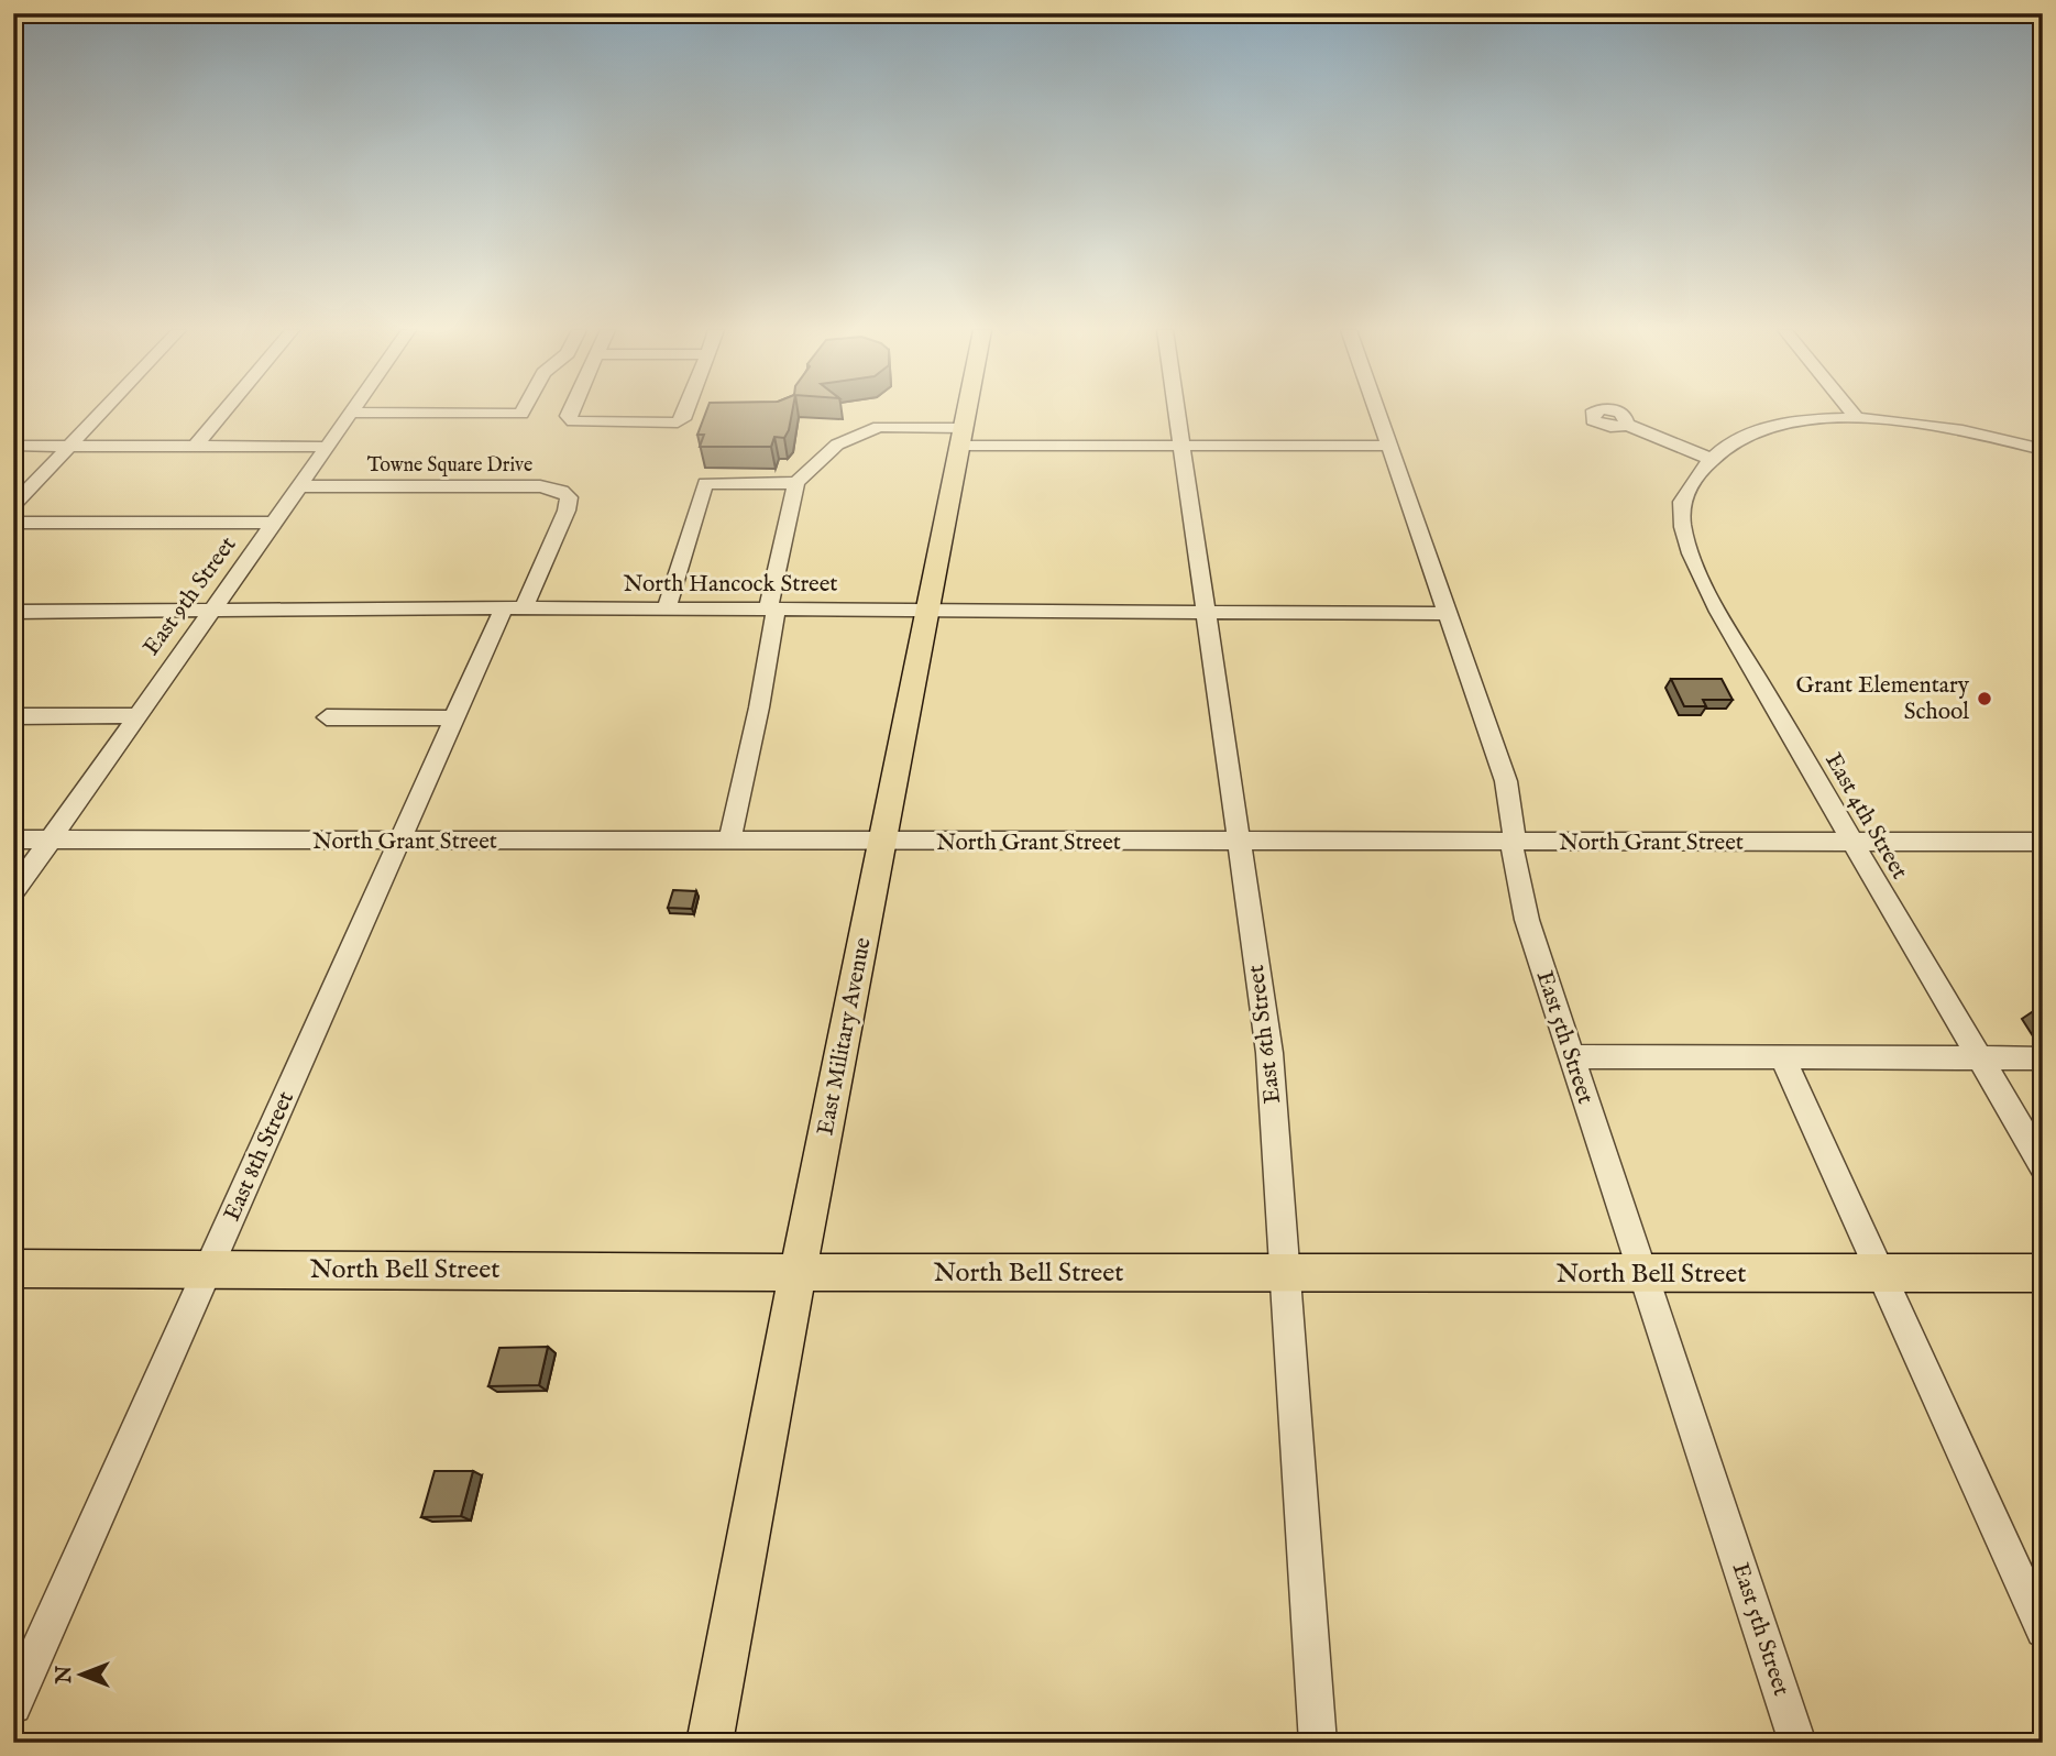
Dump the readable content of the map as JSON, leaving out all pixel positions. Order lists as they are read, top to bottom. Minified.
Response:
{"streets":{"main road":["East Military Avenue","North Bell Street"],"street":["Towne Square Drive","North Hancock Street","East 9th Street","East 4th Street","North Grant Street","East 6th Street","East 5th Street","East 8th Street"]},"crossings":[["Towne Square Drive","North Hancock Street"],["Towne Square Drive","East 9th Street"],["Towne Square Drive","East 8th Street"],["North Hancock Street","East 9th Street"],["North Hancock Street","East 6th Street"],["North Hancock Street","East Military Avenue"],["North Hancock Street","East 5th Street"],["North Hancock Street","East 8th Street"],["East 9th Street","North Grant Street"],["East 4th Street","North Grant Street"],["North Grant Street","East 6th Street"],["North Grant Street","East Military Avenue"],["North Grant Street","East 5th Street"],["North Grant Street","East 8th Street"],["East 6th Street","North Bell Street"],["East Military Avenue","North Bell Street"],["East 5th Street","North Bell Street"],["East 8th Street","North Bell Street"]],"places":["Grant Elementary School"],"north":"left"}
